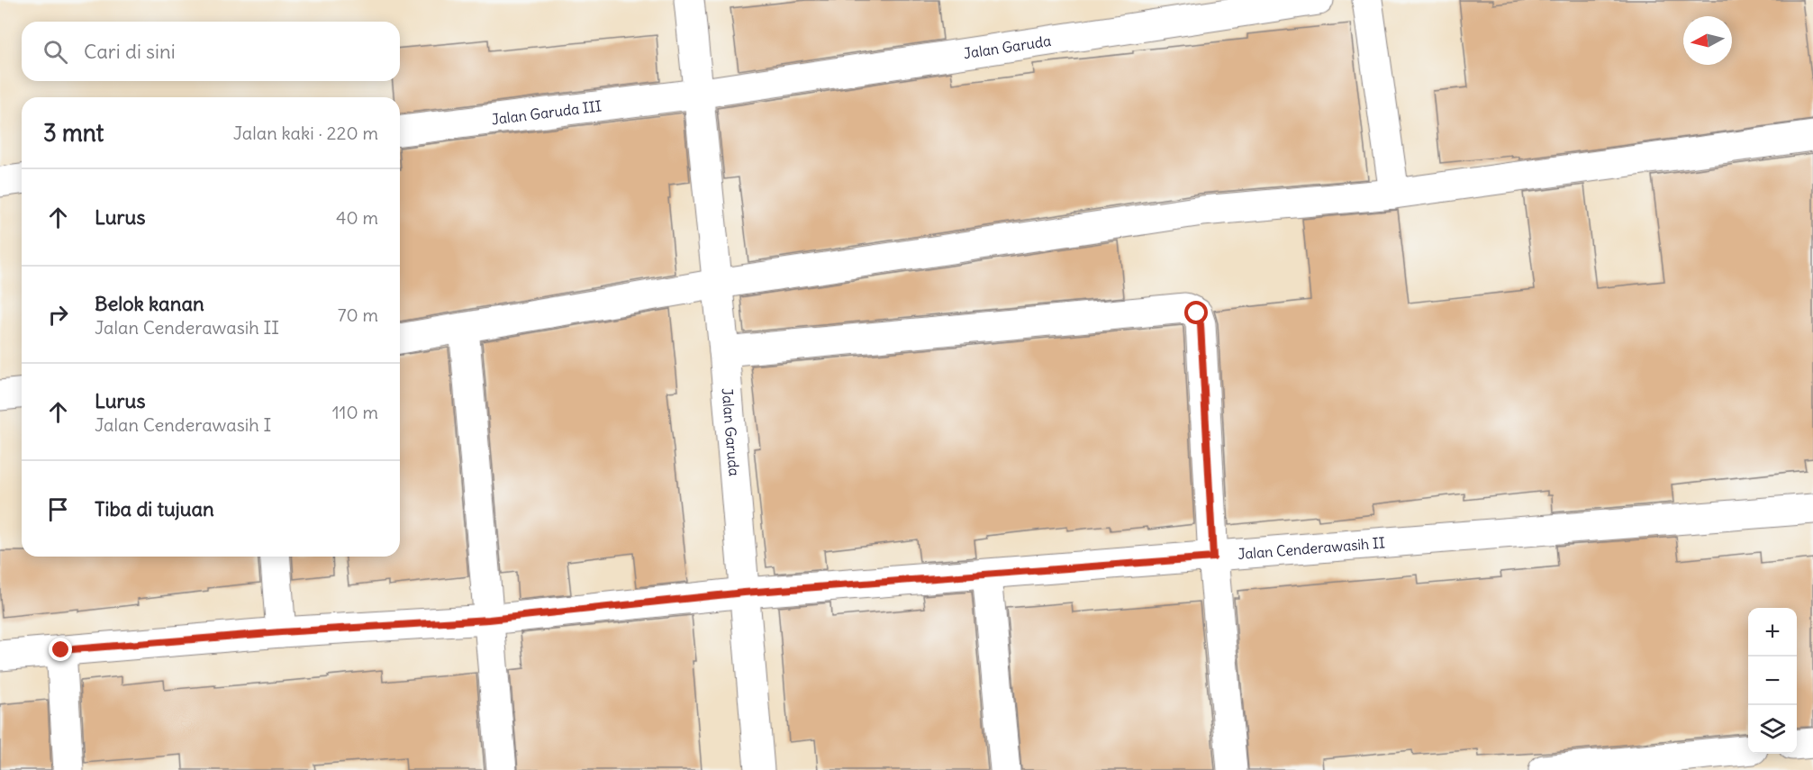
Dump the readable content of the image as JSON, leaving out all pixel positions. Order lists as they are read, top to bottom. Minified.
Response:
{"streets":{"street":["Jalan Garuda","Jalan Garuda III","Jalan Cenderawasih II"]},"crossings":[["Jalan Garuda","Jalan Garuda III"],["Jalan Garuda","Jalan Cenderawasih II"]],"north":"left","page":{"search":"Cari di sini","heading":["3 mnt","Jalan kaki · 220 m"],"list":[["Lurus","40 m"],["Belok kanan","Jalan Cenderawasih II","70 m"],["Lurus","Jalan Cenderawasih I","110 m"],"Tiba di tujuan"],"map_buttons":["+","−"]}}
